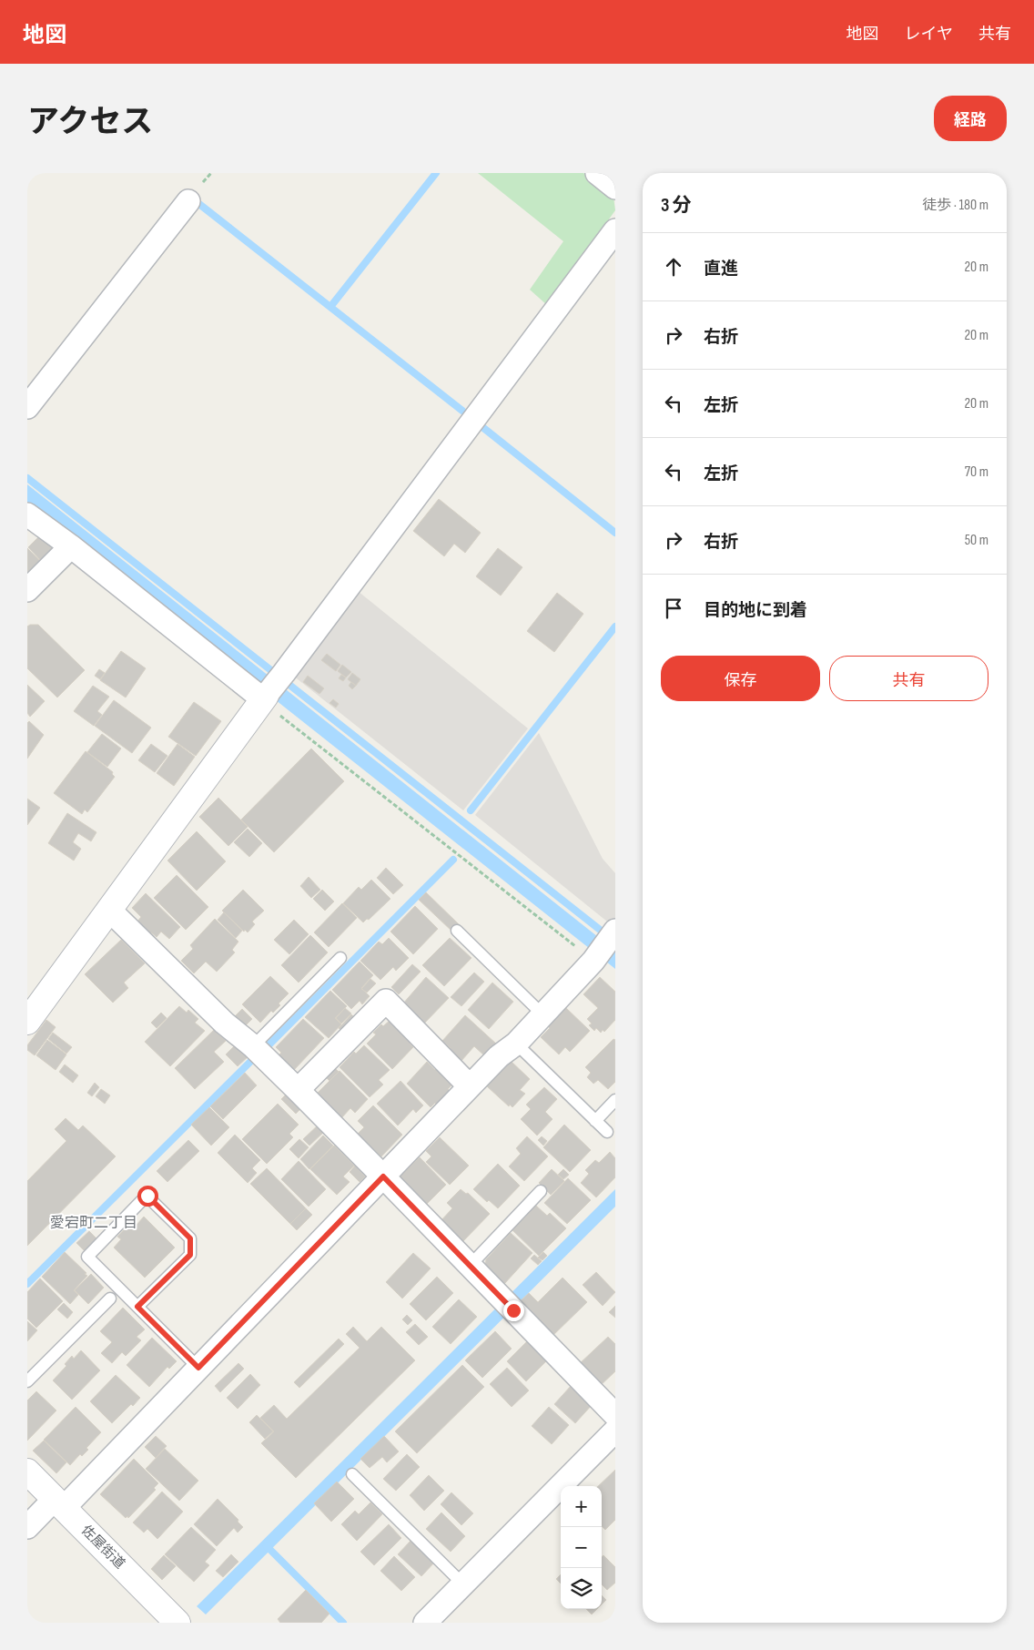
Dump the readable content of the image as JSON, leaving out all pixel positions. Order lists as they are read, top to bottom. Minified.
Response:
{"streets":{"street":["佐屋街道"]},"districts":["愛宕町二丁目"],"page":{"header":"地図","nav":["地図","レイヤ","共有"],"title":"アクセス","buttons":["経路",["保存","共有"]],"heading":["3 分","徒歩 · 180 m"],"list":[["直進","20 m"],["右折","20 m"],["左折","20 m"],["左折","70 m"],["右折","50 m"],"目的地に到着"],"map_buttons":["+","−"]}}
